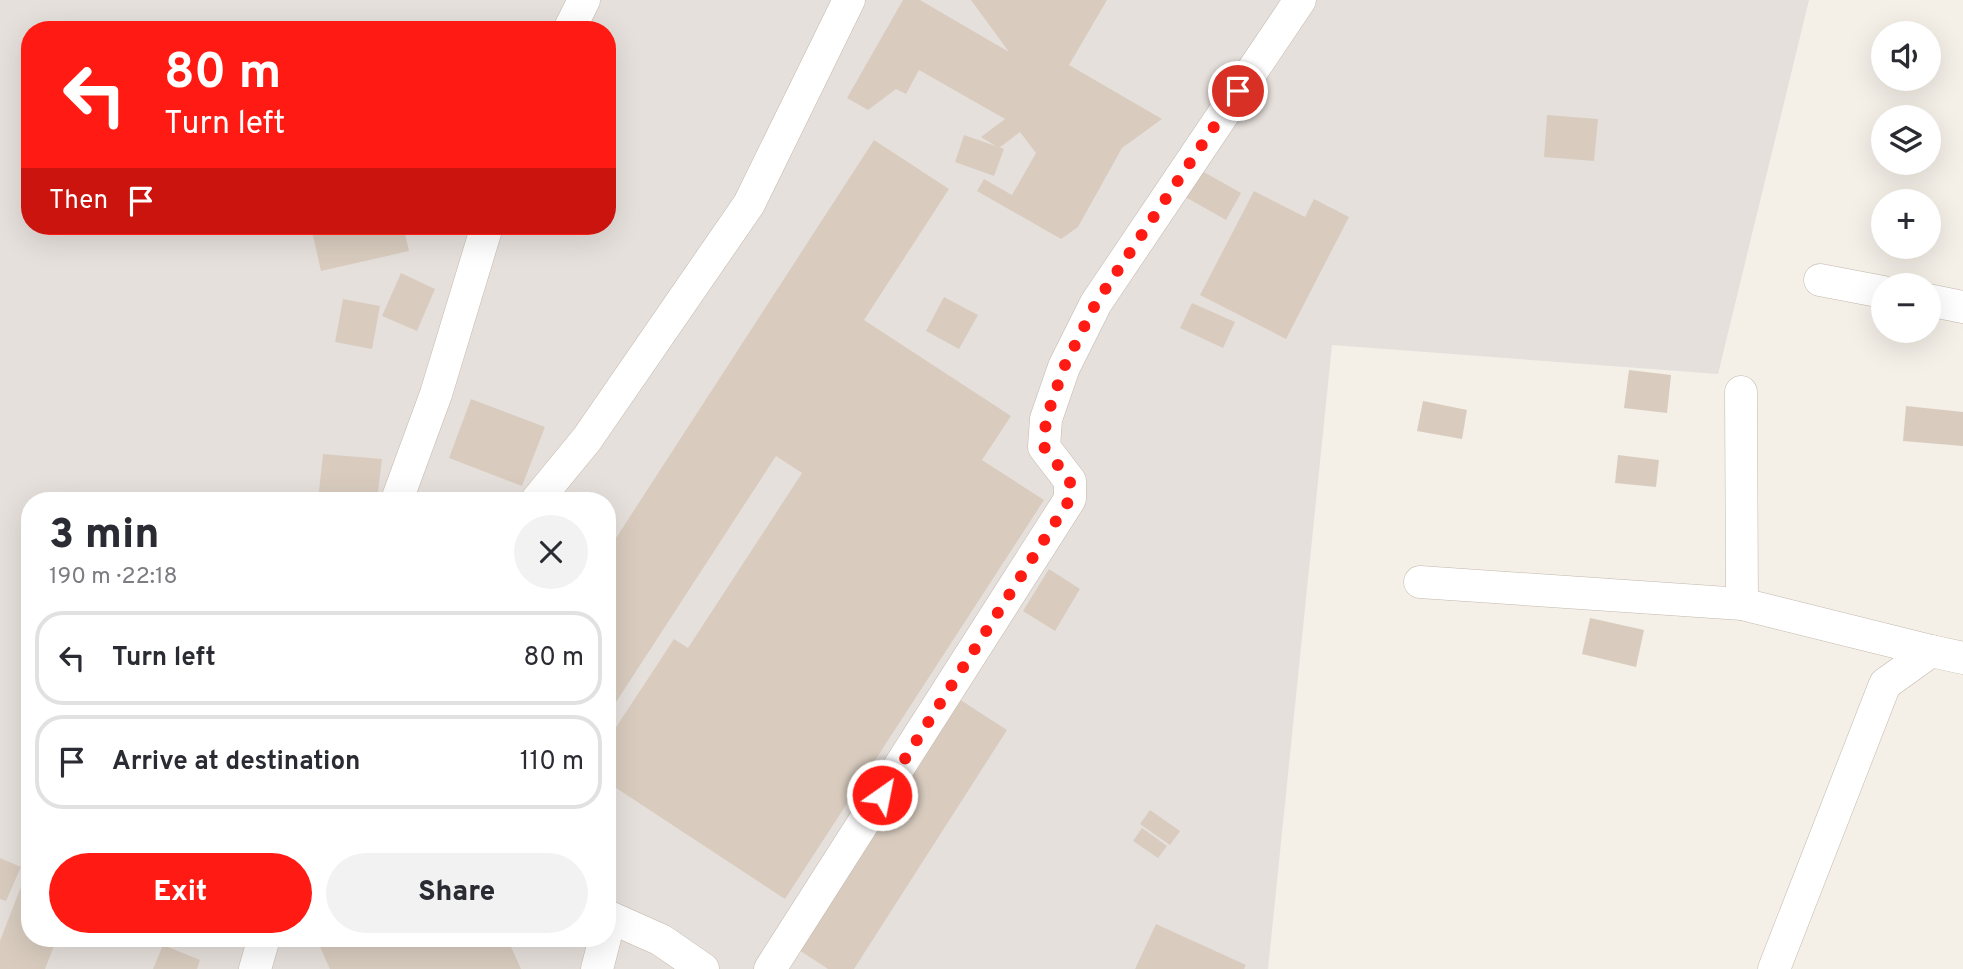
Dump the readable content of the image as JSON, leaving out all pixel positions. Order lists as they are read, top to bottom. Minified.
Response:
{"page":{"map_buttons":["+","−"],"turn":["80 m","Turn left"],"then":"Then","heading":["3 min","190 m · 22:18"],"list":[{"name":"Turn left","value":"80 m"},{"name":"Arrive at destination","value":"110 m"}],"buttons":["Exit","Share"]}}
